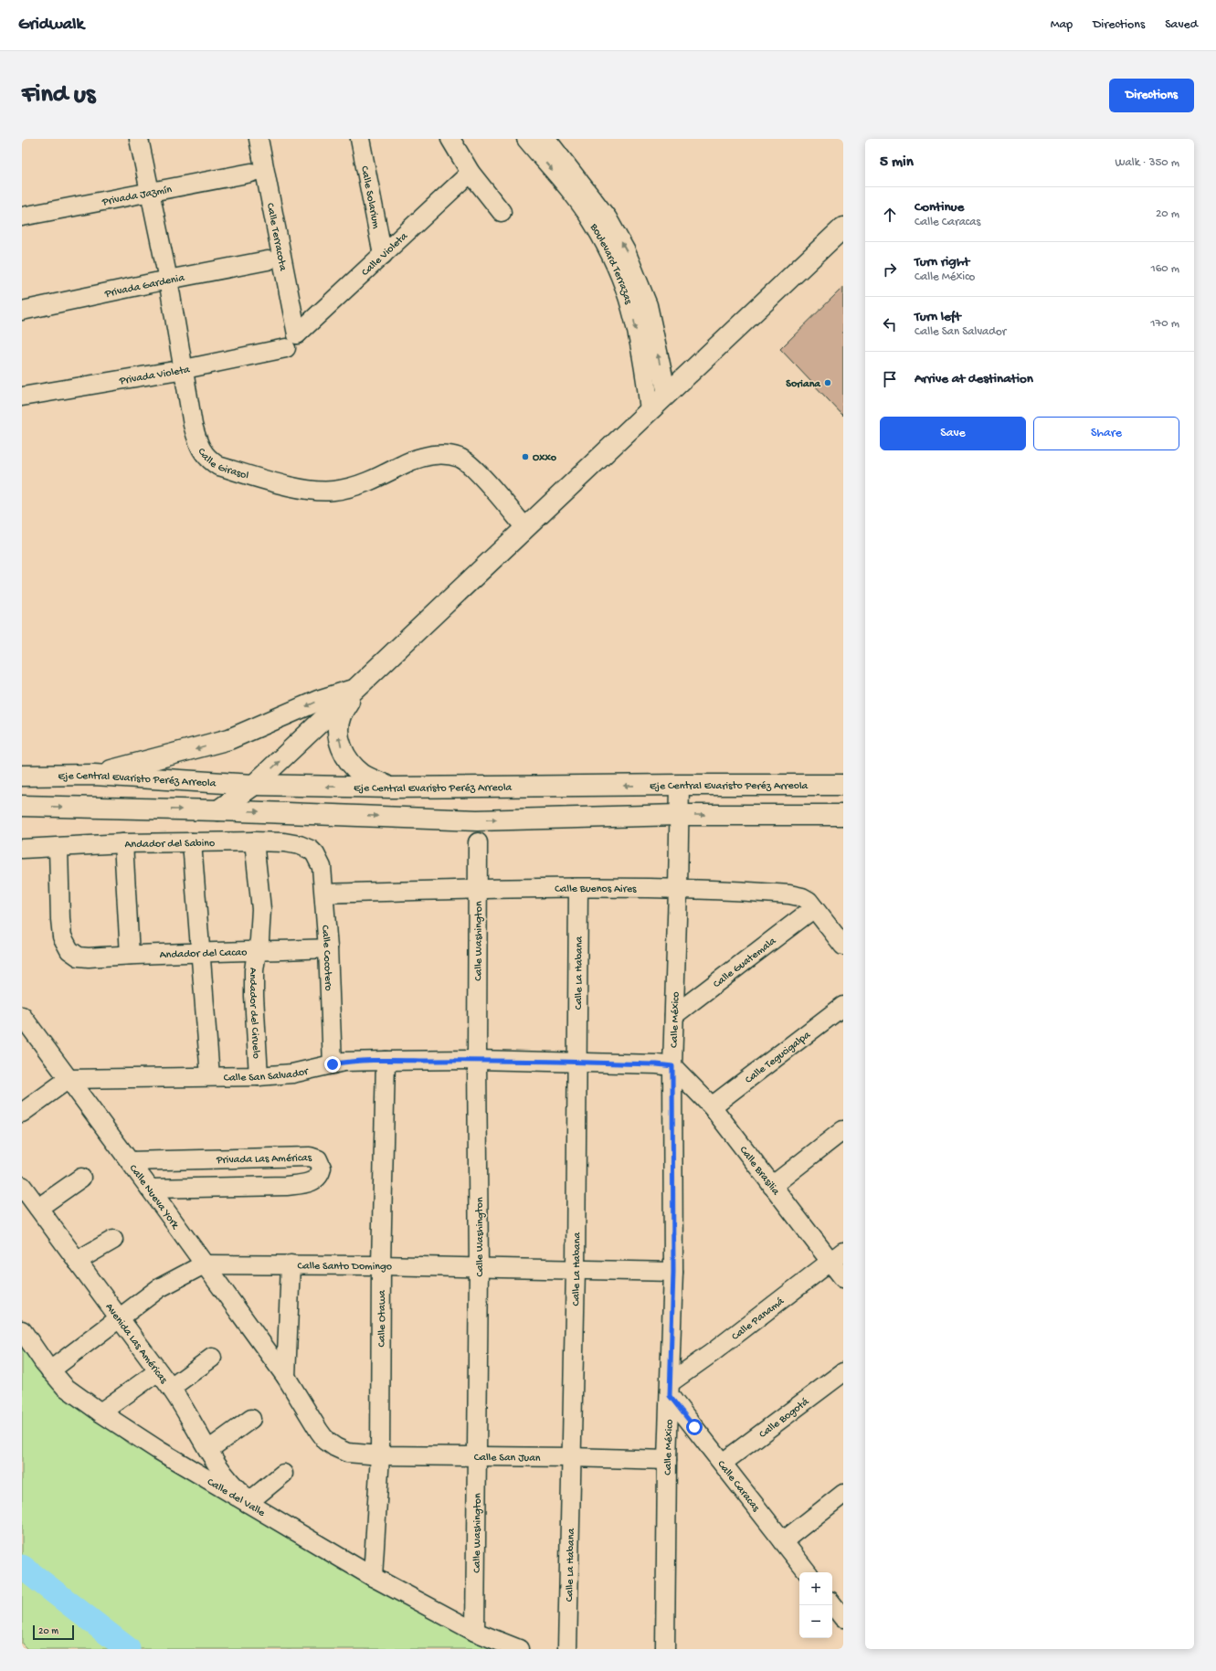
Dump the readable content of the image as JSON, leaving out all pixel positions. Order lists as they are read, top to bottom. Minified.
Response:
{"streets":{"main road":["Eje Central Evaristo Peréz Arreola"],"street":["Privada Jazmín","Calle Solarium","Calle Terracota","Calle Violeta","Boulevard Terrazas","Privada Gardenia","Privada Violeta","Calle Girasol","Andador del Sabino","Calle Buenos Aires","Calle Washington","Andador del Cacao","Calle Cocotero","Calle Guatemala","Calle La Habana","Andador del Ciruelo","Calle México","Calle Tegucigalpa","Calle San Salvador","Privada Las Américas","Calle Brasilia","Calle Nueva York","Calle Santo Domingo","Calle Otawa","Calle Panamá","Avenida Las Américas","Calle Bogotá","Calle San Juan","Calle Caracas","Calle del Valle"]},"crossings":[["Privada Jazmín","Calle Girasol"],["Calle Solarium","Calle Violeta"],["Calle Terracota","Calle Violeta"],["Calle Terracota","Privada Violeta"],["Calle Violeta","Privada Violeta"],["Privada Gardenia","Calle Girasol"],["Privada Violeta","Calle Girasol"],["Eje Central Evaristo Peréz Arreola","Calle México"],["Andador del Sabino","Andador del Cacao"],["Andador del Sabino","Calle Cocotero"],["Andador del Sabino","Andador del Ciruelo"],["Calle Buenos Aires","Calle Washington"],["Calle Buenos Aires","Calle Cocotero"],["Calle Buenos Aires","Calle Guatemala"],["Calle Buenos Aires","Calle La Habana"],["Calle Buenos Aires","Calle México"],["Calle Washington","Calle San Salvador"],["Calle Washington","Calle Santo Domingo"],["Calle Washington","Calle San Juan"],["Calle Washington","Calle del Valle"],["Andador del Cacao","Calle Cocotero"],["Andador del Cacao","Andador del Ciruelo"],["Calle Cocotero","Calle San Salvador"],["Calle Guatemala","Calle México"],["Calle La Habana","Calle San Salvador"],["Calle La Habana","Calle Santo Domingo"],["Calle La Habana","Calle San Juan"],["Andador del Ciruelo","Calle San Salvador"],["Calle México","Calle San Salvador"],["Calle México","Calle Brasilia"],["Calle México","Calle Santo Domingo"],["Calle México","Calle Panamá"],["Calle México","Calle San Juan"],["Calle México","Calle Caracas"],["Calle Tegucigalpa","Calle Brasilia"],["Calle San Salvador","Calle Brasilia"],["Calle San Salvador","Calle Nueva York"],["Calle San Salvador","Calle Otawa"],["Privada Las Américas","Calle Nueva York"],["Calle Brasilia","Calle Panamá"],["Calle Nueva York","Calle Santo Domingo"],["Calle Nueva York","Calle San Juan"],["Calle Santo Domingo","Calle Otawa"],["Calle Santo Domingo","Avenida Las Américas"],["Calle Santo Domingo","Calle del Valle"],["Calle Otawa","Calle San Juan"],["Calle Otawa","Calle del Valle"],["Calle Panamá","Calle Caracas"],["Avenida Las Américas","Calle del Valle"],["Calle Bogotá","Calle Caracas"]],"places":["Soriana","Oxxo"],"scale_bar":"20 m","page":{"header":"Gridwalk","nav":["Map","Directions","Saved"],"buttons":["Directions",["Save","Share"]],"title":"Find us","heading":["5 min","Walk · 350 m"],"list":[["Continue","Calle Caracas","20 m"],["Turn right","Calle México","160 m"],["Turn left","Calle San Salvador","170 m"],"Arrive at destination"],"map_buttons":["+","−"],"scale":"20 m"}}
